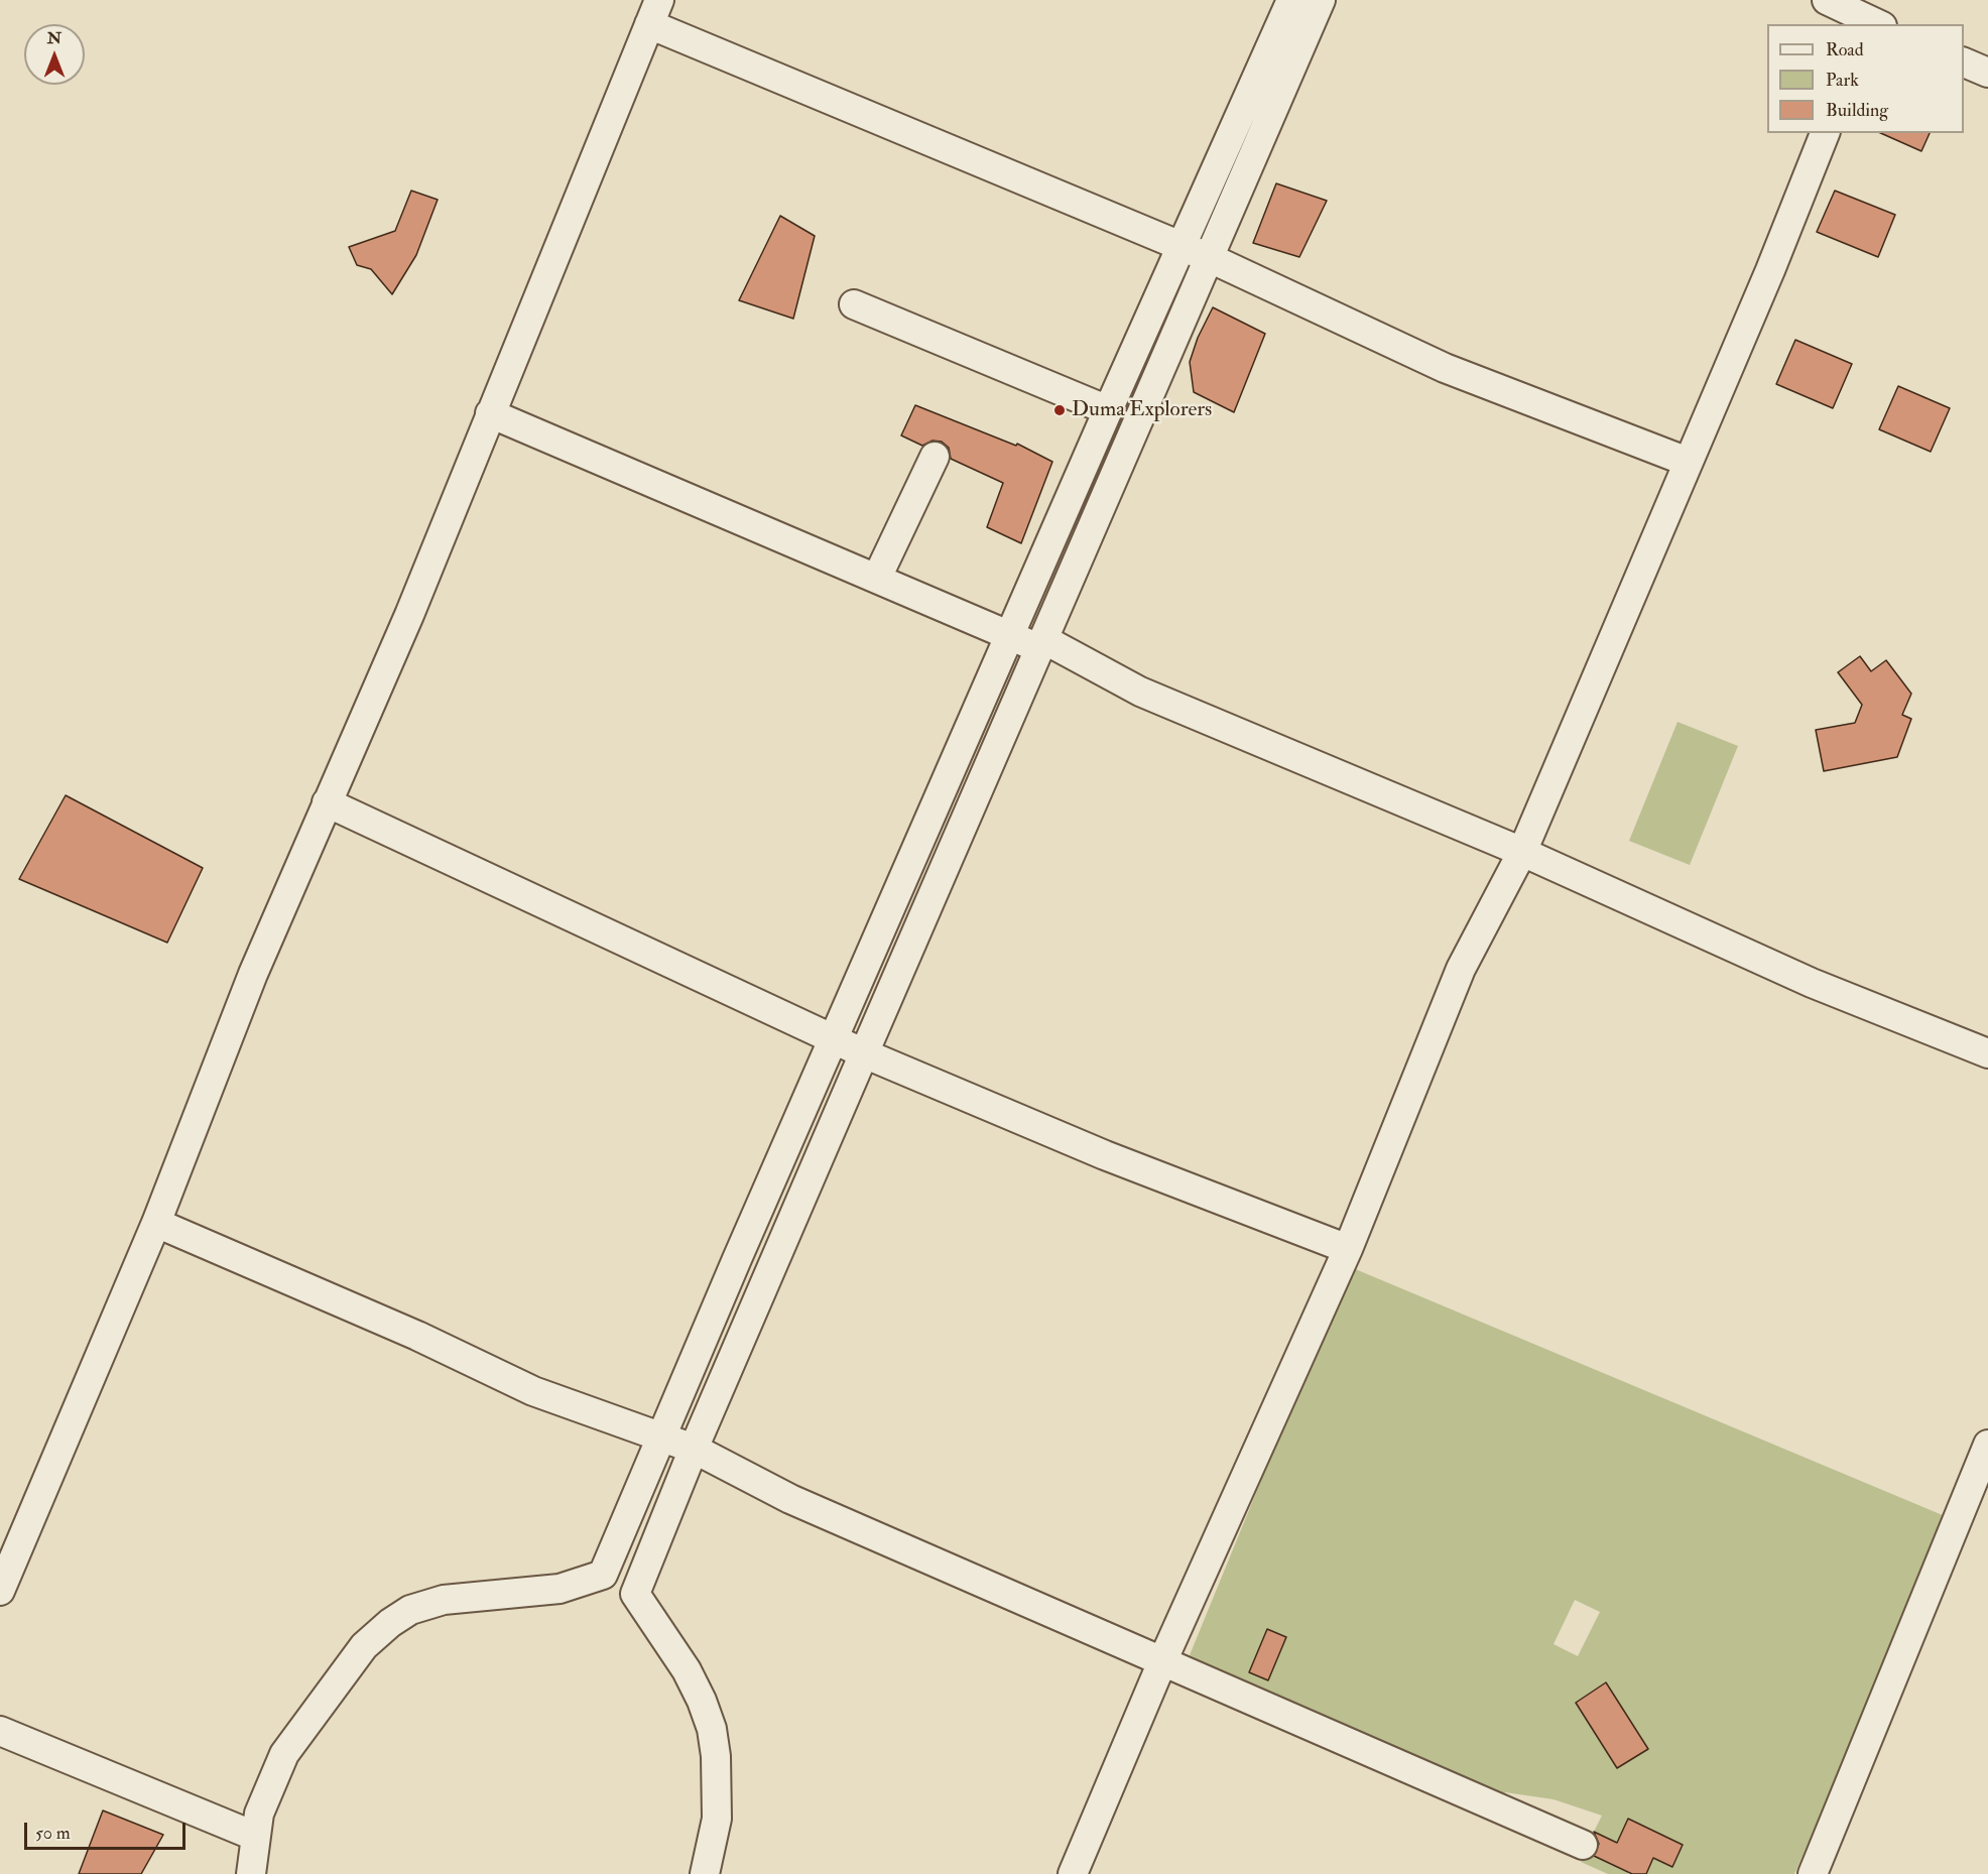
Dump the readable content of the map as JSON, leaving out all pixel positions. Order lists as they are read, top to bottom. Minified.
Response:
{"places":["Duma Explorers"],"legend":["Road","Park","Building"],"scale_bar":"50 m","north":"top"}
